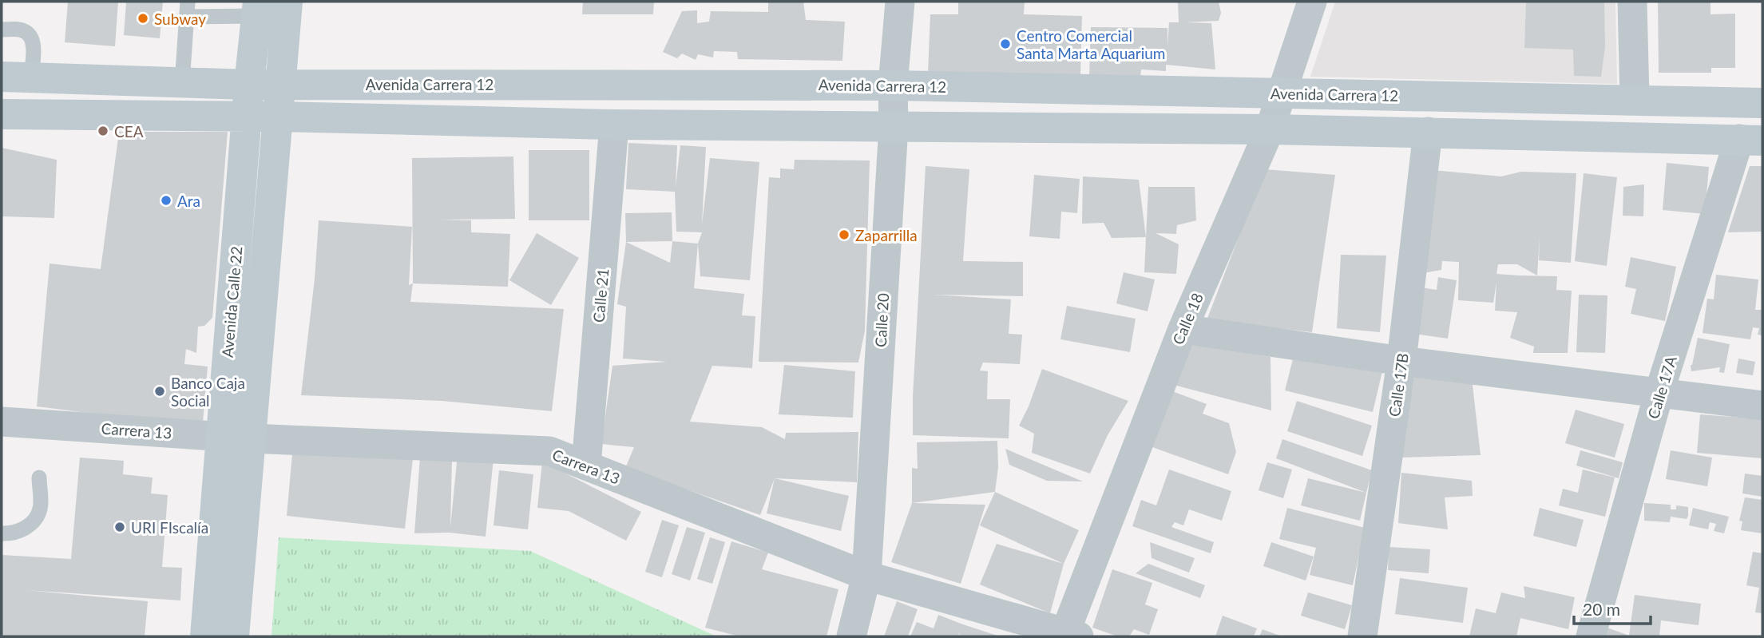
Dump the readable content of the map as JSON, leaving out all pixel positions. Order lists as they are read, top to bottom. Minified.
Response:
{"streets":{"street":["Avenida Carrera 12","Calle 21","Avenida Calle 22","Calle 18","Calle 20","Calle 17B","Calle 17A","Carrera 13"]},"crossings":[["Avenida Carrera 12","Avenida Calle 22"],["Avenida Carrera 12","Calle 18"],["Avenida Carrera 12","Calle 20"],["Calle 21","Carrera 13"],["Avenida Calle 22","Carrera 13"],["Calle 18","Carrera 13"],["Calle 20","Carrera 13"]],"places":["Subway","Centro Comercial Santa Marta Aquarium","CEA","Ara","Zaparrilla","Banco Caja Social","URI FIscalía"],"scale_bar":"20 m"}
